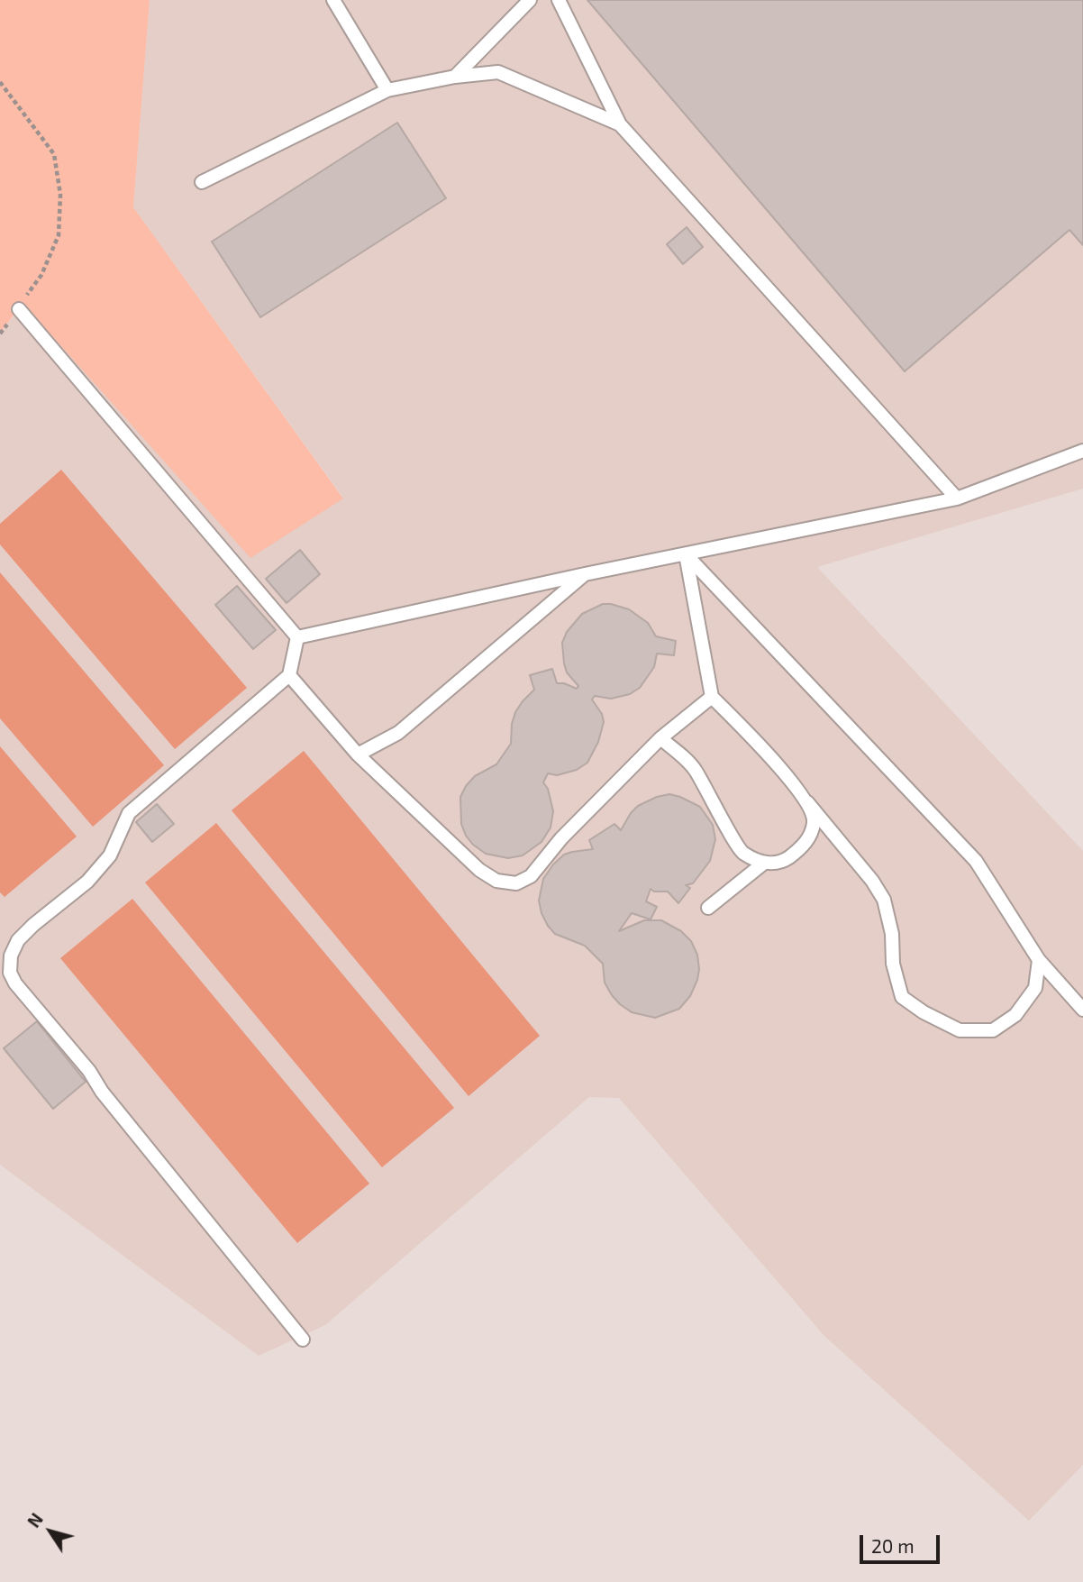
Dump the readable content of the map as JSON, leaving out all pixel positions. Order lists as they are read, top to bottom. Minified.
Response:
{"scale_bar":"20 m","north":"top left"}
